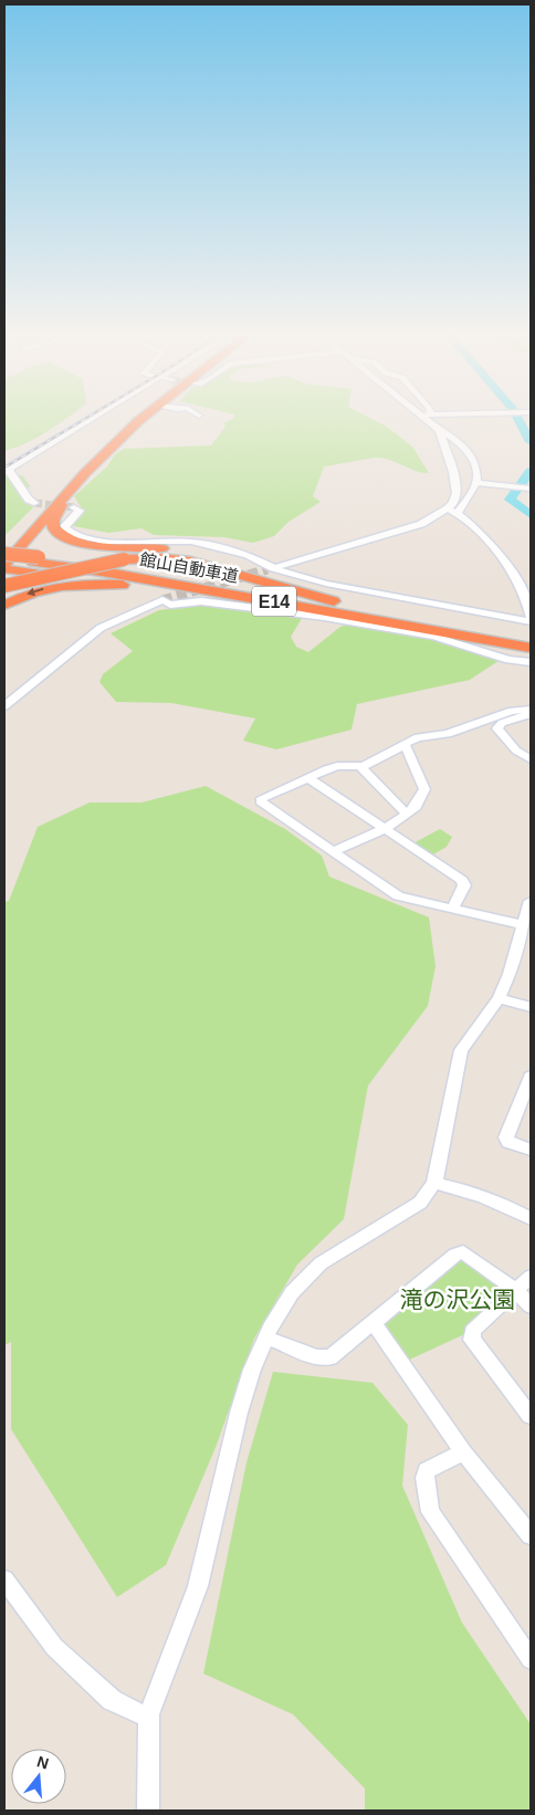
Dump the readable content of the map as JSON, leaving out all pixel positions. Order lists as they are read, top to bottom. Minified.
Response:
{"streets":{"highway":["館山自動車道","E14"]},"parks":["滝の沢公園"],"north":"top"}
